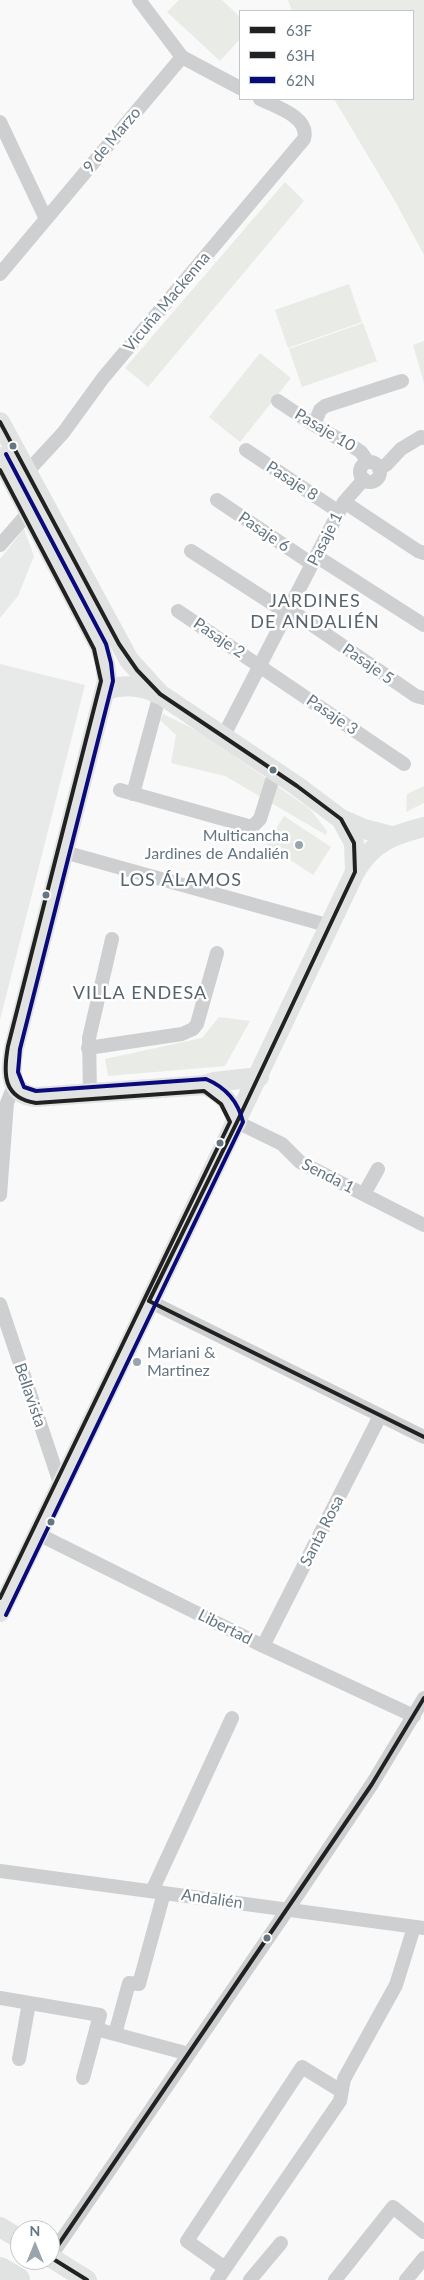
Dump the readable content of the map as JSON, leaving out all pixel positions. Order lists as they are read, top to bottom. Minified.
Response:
{"streets":{"street":["9 de Marzo","Vicuña Mackenna","Pasaje 10","Pasaje 8","Pasaje 6","Pasaje 1","Pasaje 2","Pasaje 5","Pasaje 3","Senda 1","Bellavista","Santa Rosa","Libertad","Andalién"]},"crossings":[["Pasaje 10","Pasaje 1"],["Pasaje 8","Pasaje 1"],["Pasaje 6","Pasaje 1"],["Pasaje 1","Pasaje 2"],["Pasaje 1","Pasaje 5"],["Pasaje 1","Pasaje 3"],["Pasaje 2","Pasaje 3"],["Santa Rosa","Libertad"]],"districts":["JARDINES DE ANDALIÉN","LOS ÁLAMOS","VILLA ENDESA"],"places":["Multicancha Jardines de Andalién","Mariani & Martinez"],"lines":["transit line 63F","transit line 62N","transit line 63H"],"legend":["63F","63H","62N"],"north":"top"}
